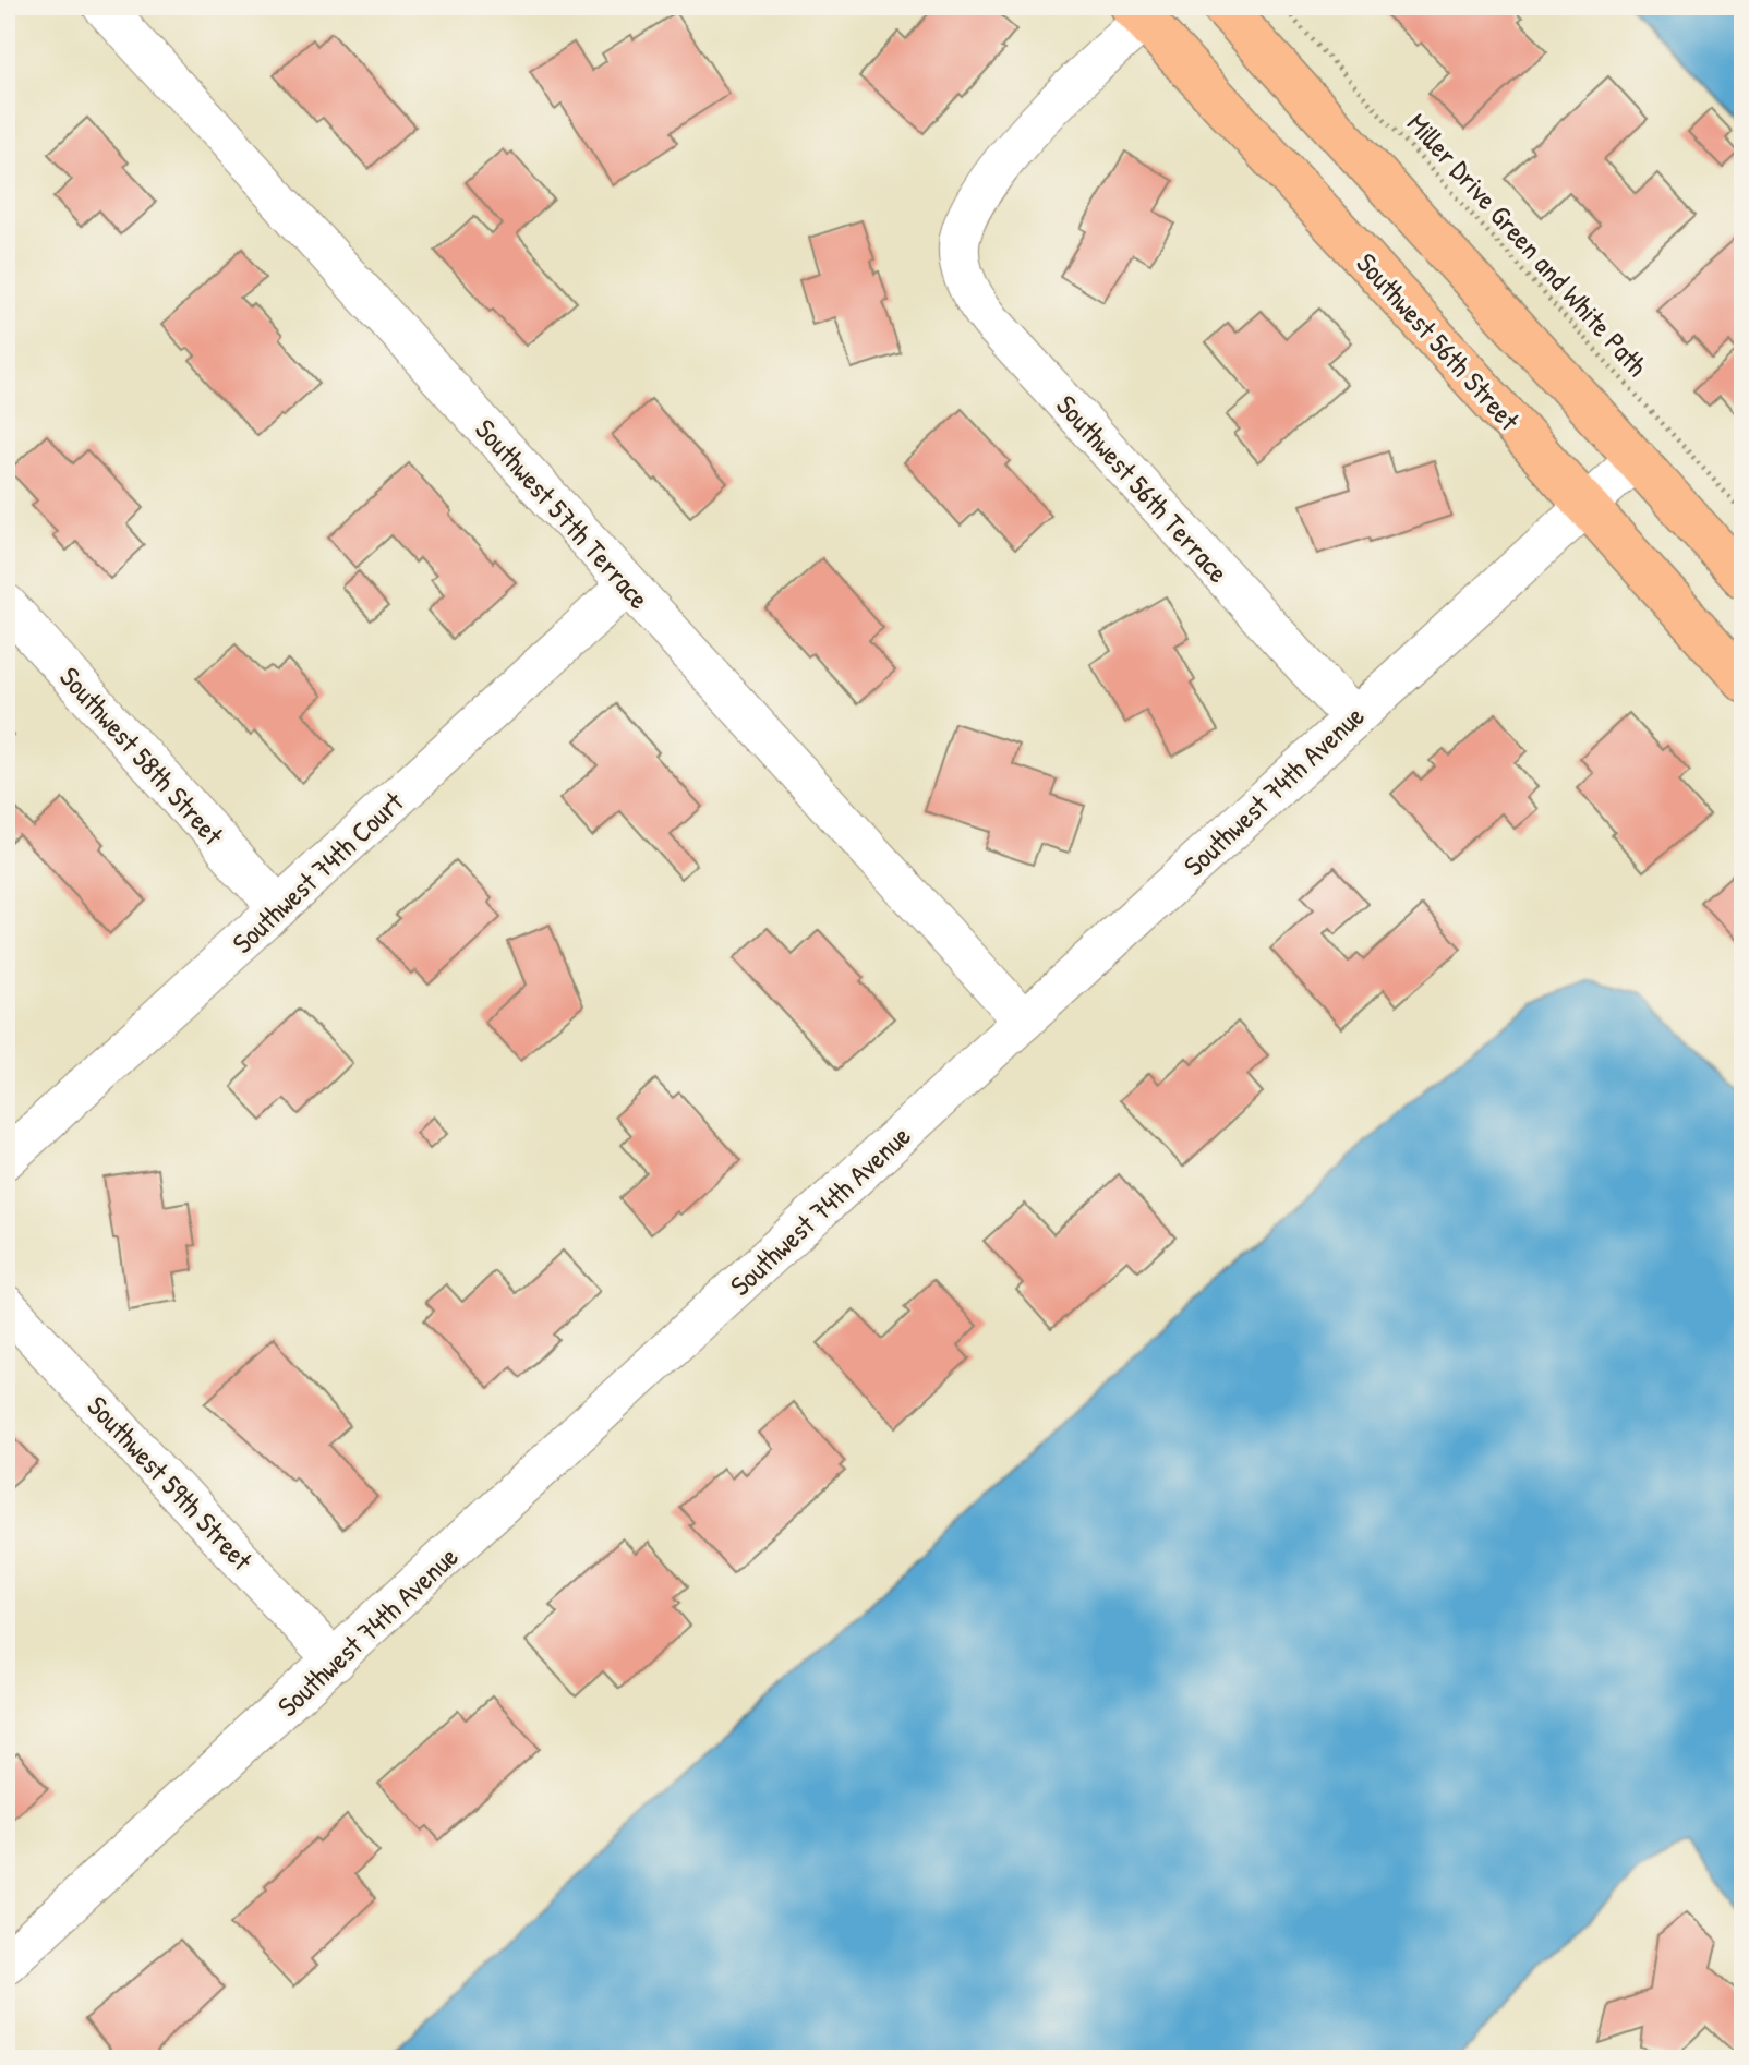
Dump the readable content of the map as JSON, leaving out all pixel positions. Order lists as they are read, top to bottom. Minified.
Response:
{"streets":{"main road":["Southwest 56th Street"],"street":["Southwest 56th Terrace","Southwest 57th Terrace","Southwest 58th Street","Southwest 74th Avenue","Southwest 74th Court","Southwest 59th Street"],"path":["Miller Drive Green and White Path"]},"crossings":[["Southwest 56th Street","Southwest 56th Terrace"],["Southwest 56th Street","Southwest 74th Avenue"],["Southwest 56th Terrace","Southwest 74th Avenue"],["Southwest 57th Terrace","Southwest 74th Avenue"],["Southwest 57th Terrace","Southwest 74th Court"],["Southwest 58th Street","Southwest 74th Court"],["Southwest 74th Avenue","Southwest 59th Street"]]}
